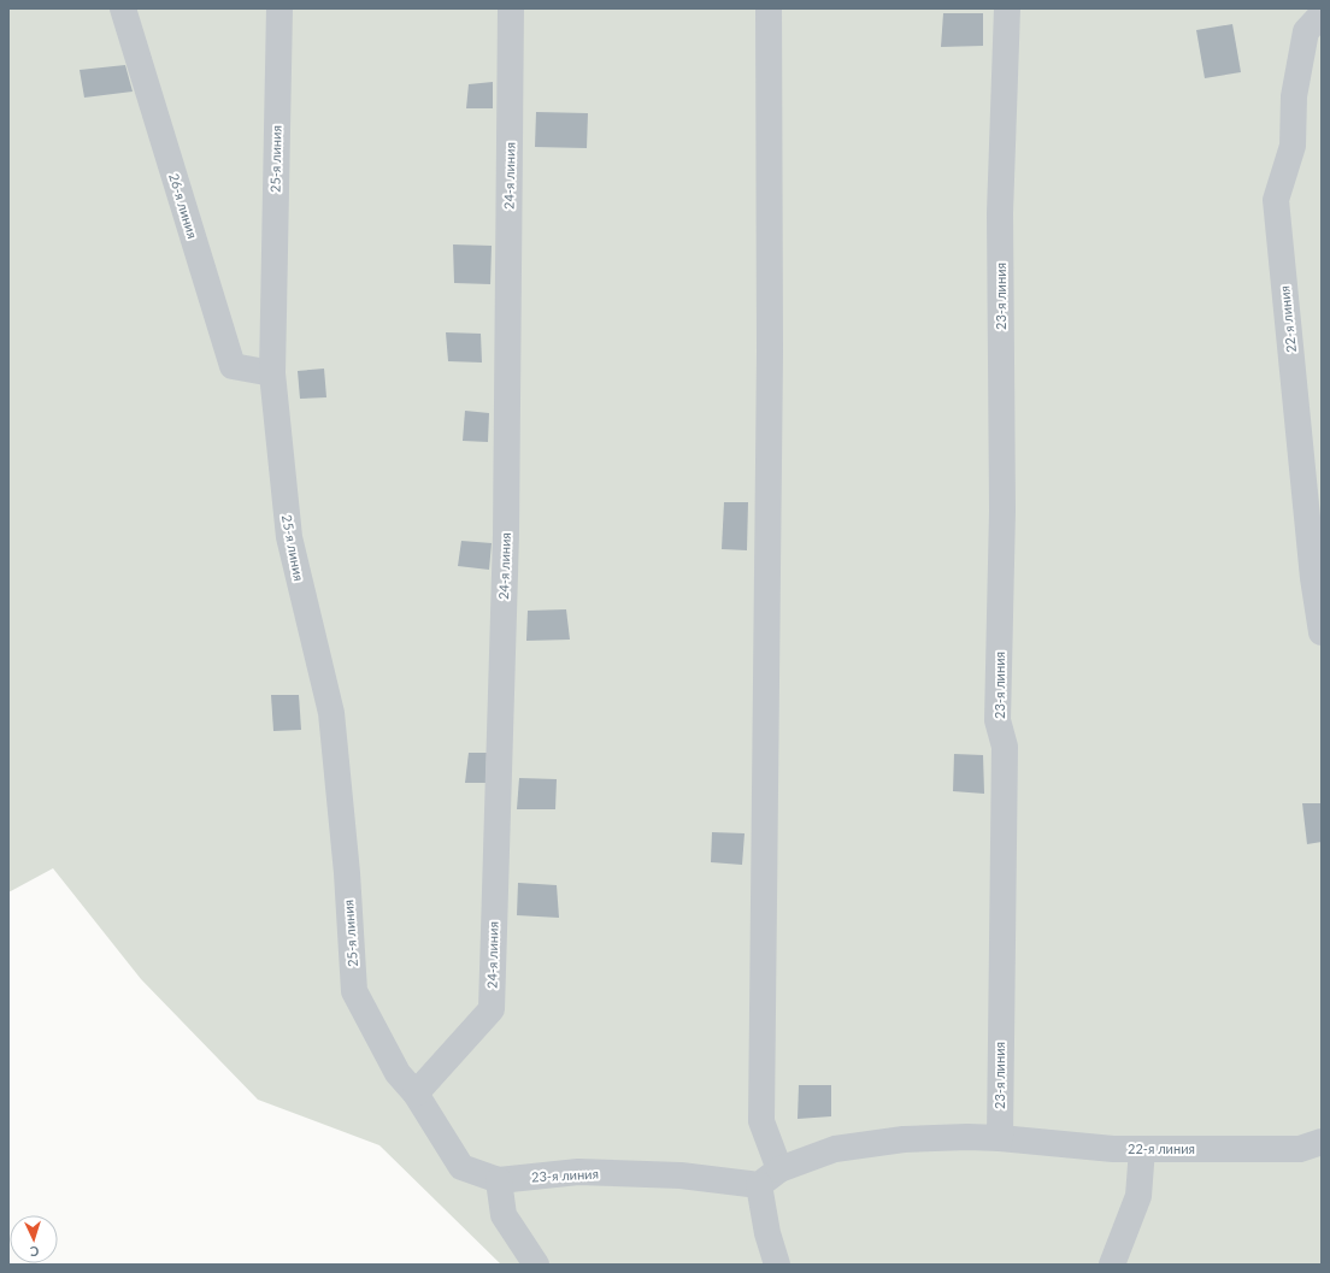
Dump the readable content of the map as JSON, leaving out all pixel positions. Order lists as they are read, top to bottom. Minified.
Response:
{"streets":{"lane":["25-я линия","24-я линия","26-я линия","23-я линия","22-я линия"]},"crossings":[["25-я линия","26-я линия"],["25-я линия","23-я линия"],["24-я линия","23-я линия"],["23-я линия","22-я линия"]],"north":"bottom"}
